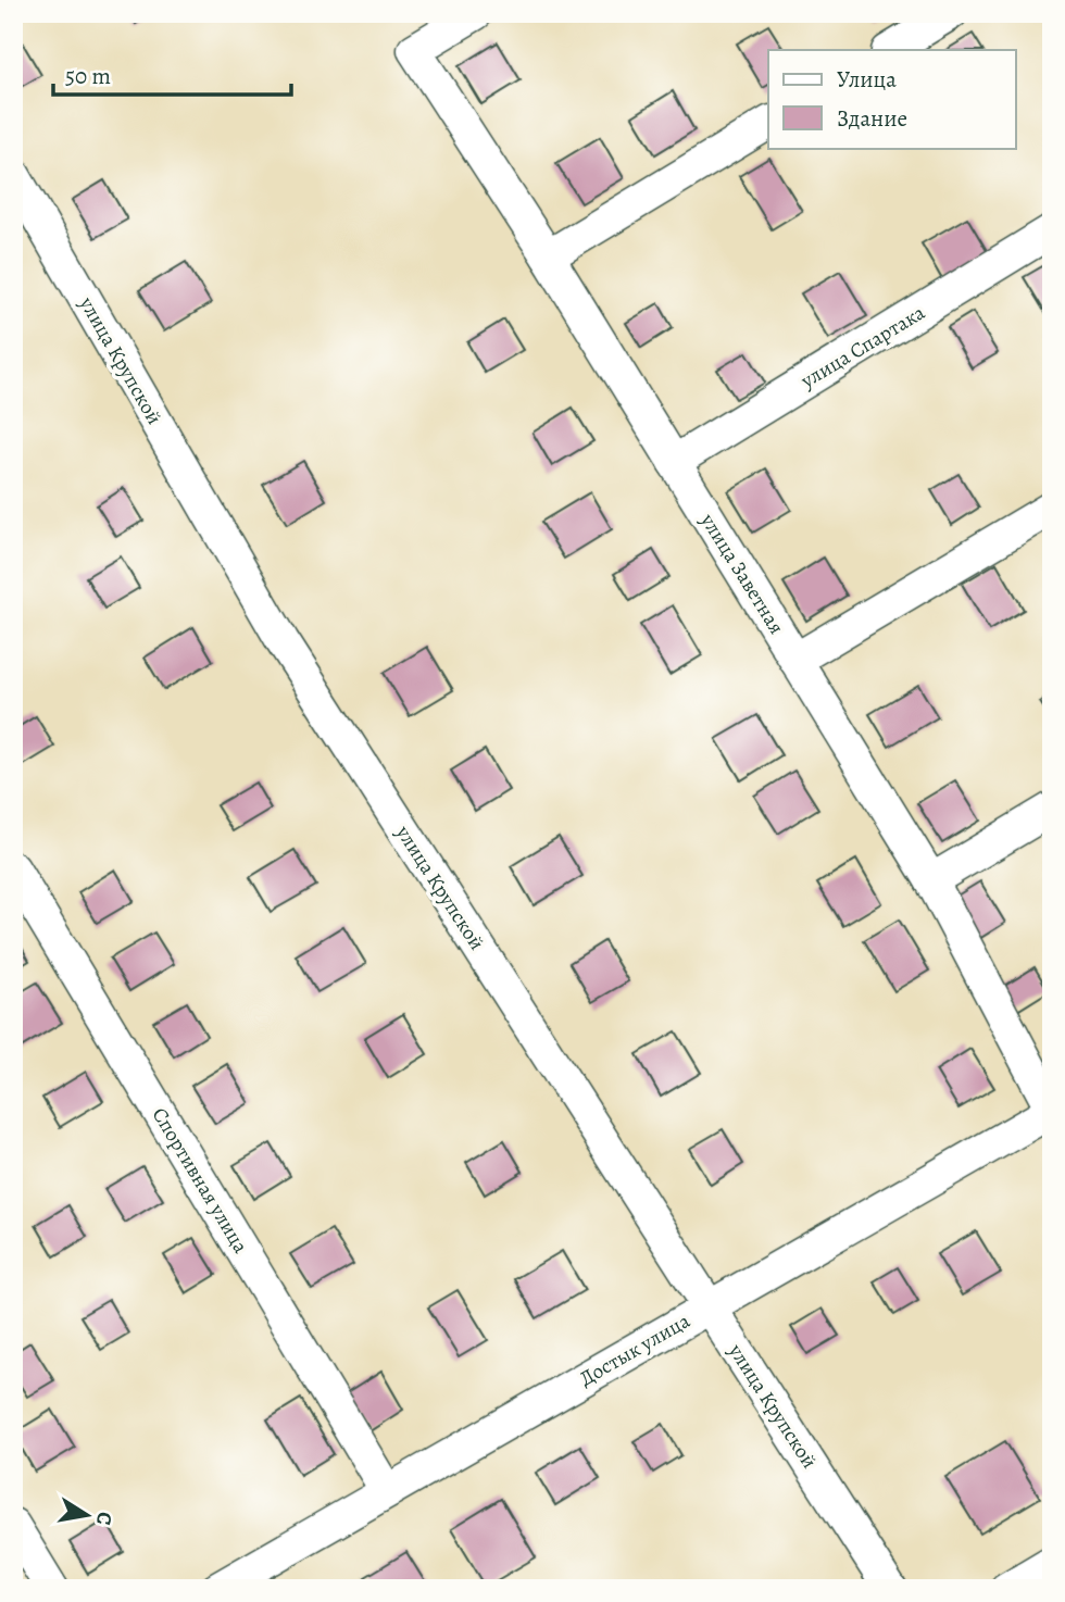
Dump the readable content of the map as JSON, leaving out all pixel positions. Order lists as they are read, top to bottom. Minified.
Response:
{"streets":{"street":["улица Спартака","улица Крупской","улица Заветная","Спортивная улица","Достык улица"]},"crossings":[["улица Спартака","улица Заветная"],["улица Крупской","Достык улица"],["улица Заветная","Достык улица"],["Спортивная улица","Достык улица"]],"legend":["Улица","Здание"],"scale_bar":"50 m","north":"right"}
